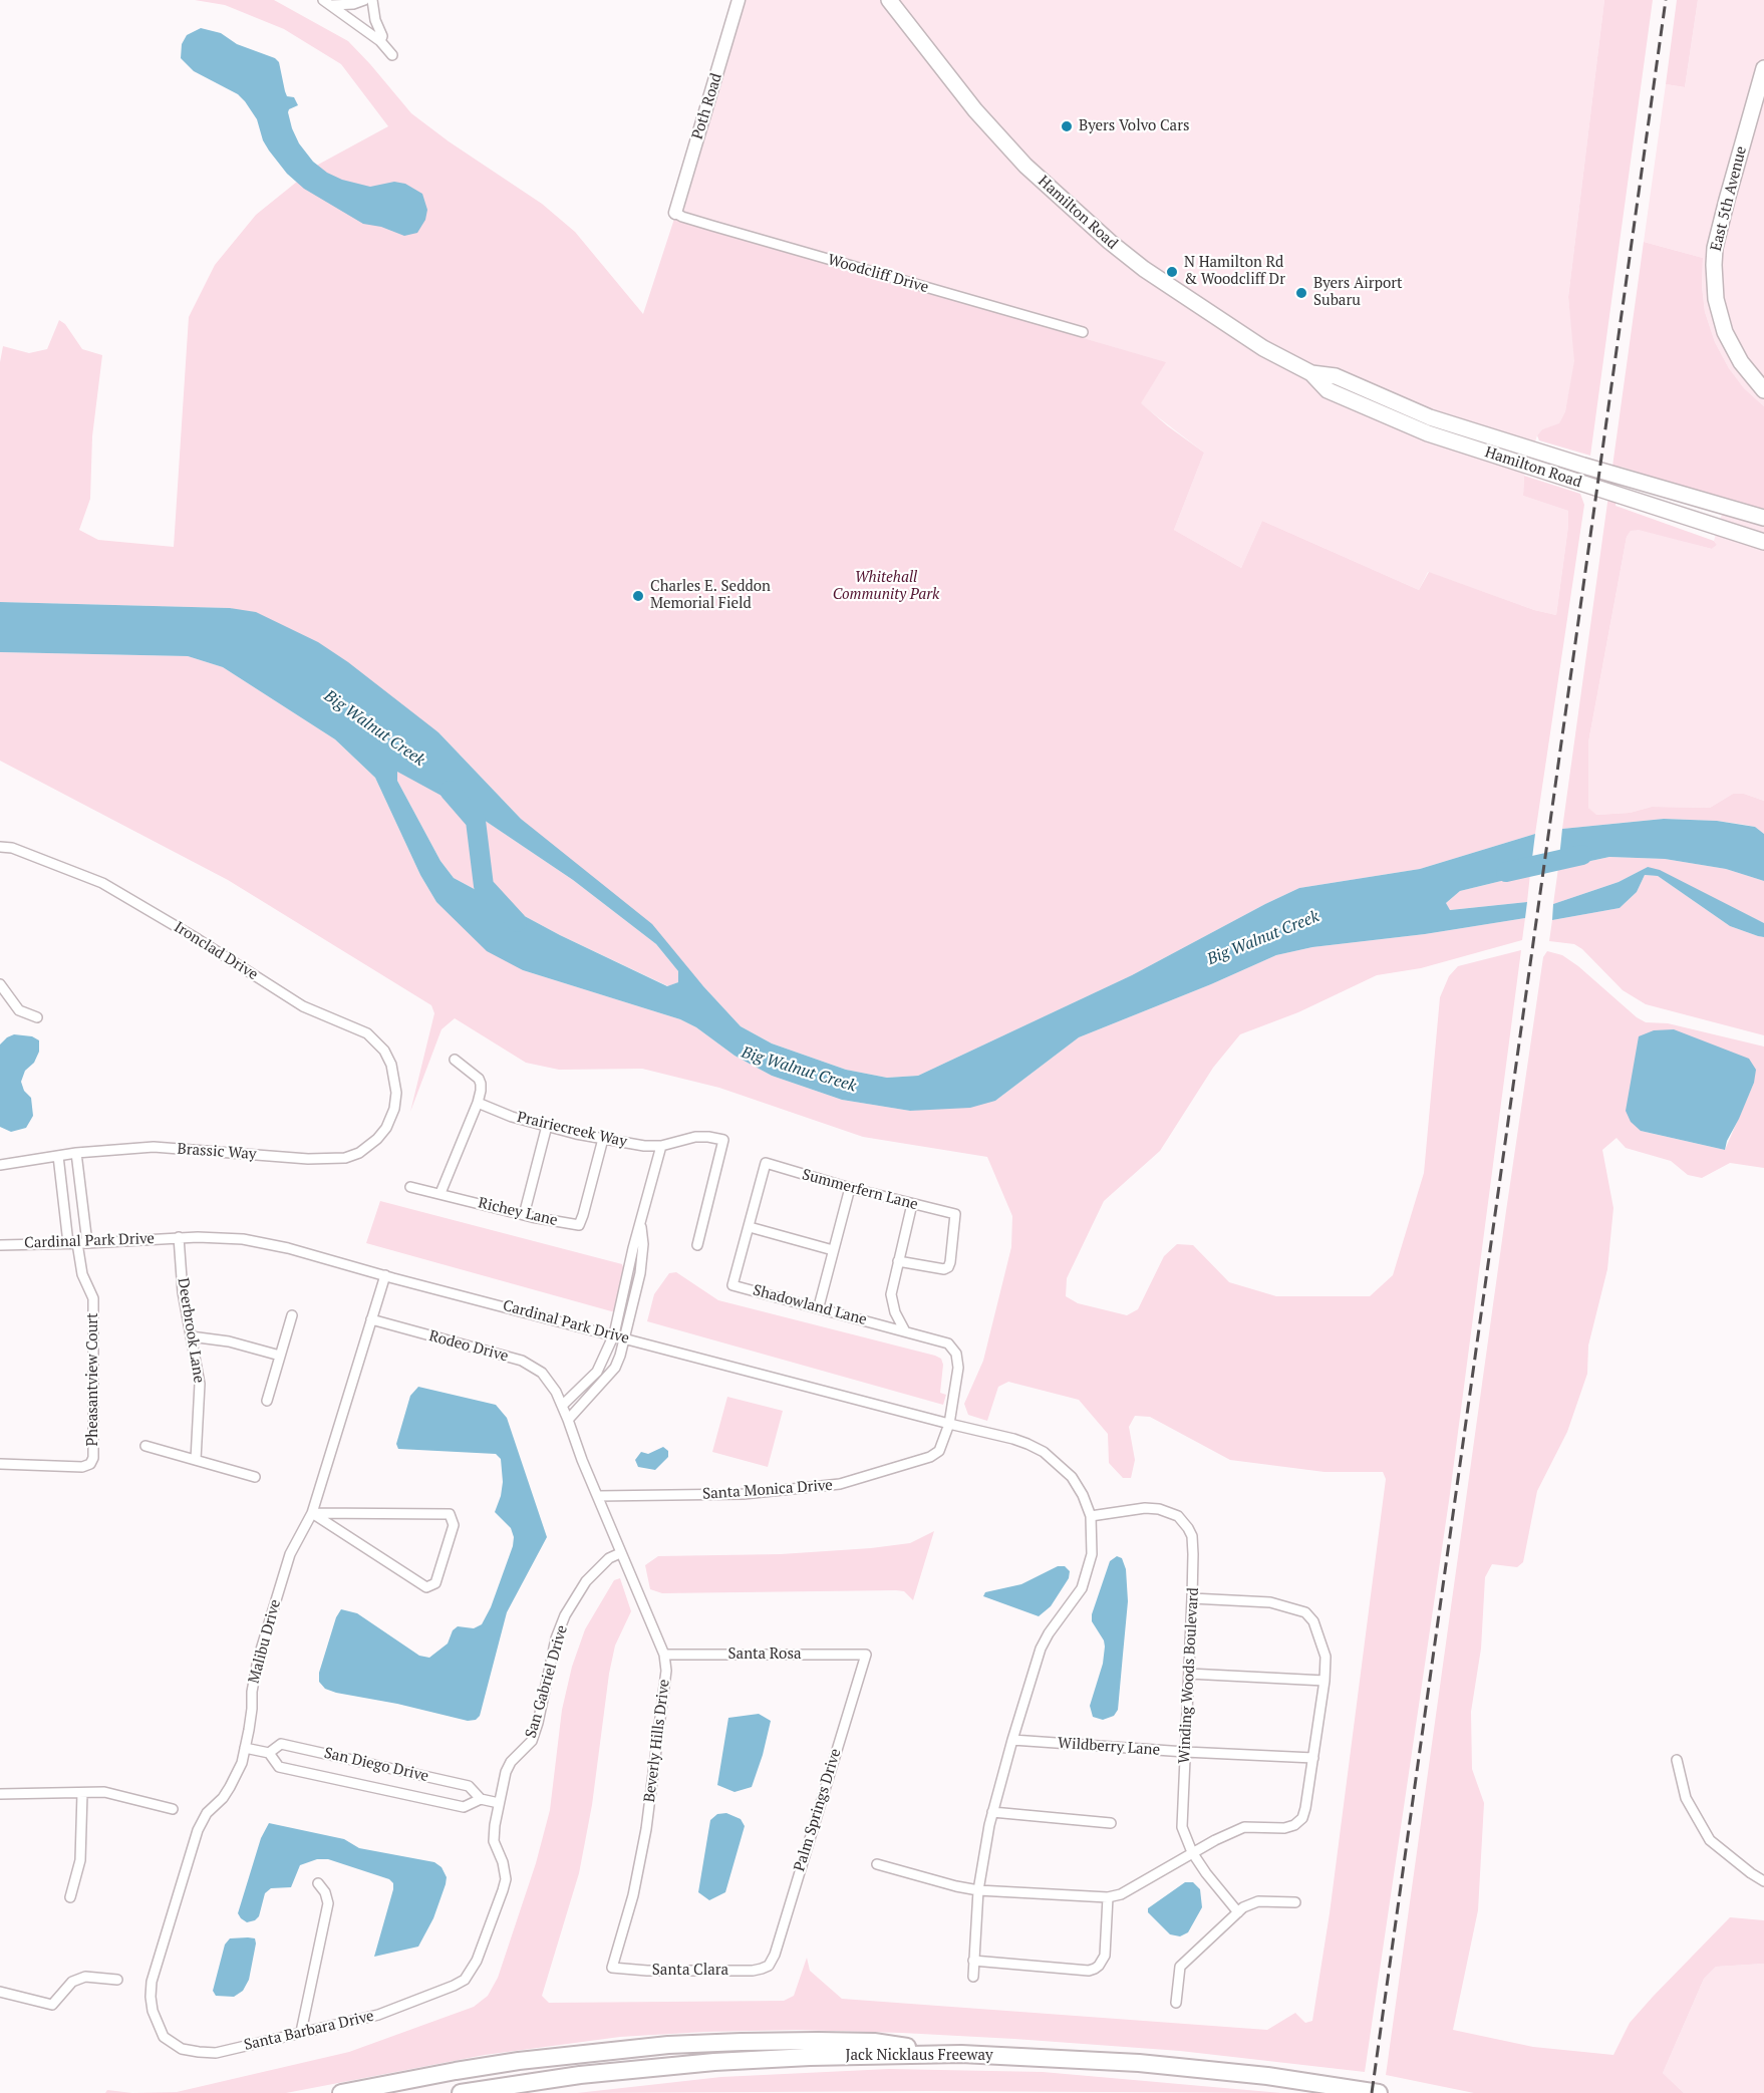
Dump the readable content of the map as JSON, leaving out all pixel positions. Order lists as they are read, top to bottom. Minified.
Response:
{"streets":{"highway":["Jack Nicklaus Freeway"],"main road":["East 5th Avenue","Hamilton Road"],"street":["Poth Road","Woodcliff Drive","Ironclad Drive","Prairiecreek Way","Brassic Way","Summerfern Lane","Richey Lane","Cardinal Park Drive","Shadowland Lane","Deerbrook Lane","Rodeo Drive","Pheasantview Court","Santa Monica Drive","Malibu Drive","Santa Rosa","Winding Woods Boulevard","San Gabriel Drive","Beverly Hills Drive","Wildberry Lane","San Diego Drive","Palm Springs Drive","Santa Clara","Santa Barbara Drive"]},"crossings":[["Poth Road","Woodcliff Drive"],["Ironclad Drive","Brassic Way"],["Prairiecreek Way","Richey Lane"],["Summerfern Lane","Shadowland Lane"],["Cardinal Park Drive","Shadowland Lane"],["Cardinal Park Drive","Deerbrook Lane"],["Cardinal Park Drive","Pheasantview Court"],["Cardinal Park Drive","Santa Monica Drive"],["Cardinal Park Drive","Malibu Drive"],["Cardinal Park Drive","Winding Woods Boulevard"],["Shadowland Lane","Santa Monica Drive"],["Rodeo Drive","Malibu Drive"],["Rodeo Drive","Beverly Hills Drive"],["Santa Monica Drive","Beverly Hills Drive"],["Malibu Drive","San Diego Drive"],["Malibu Drive","Santa Barbara Drive"],["Santa Rosa","Beverly Hills Drive"],["Santa Rosa","Palm Springs Drive"],["Winding Woods Boulevard","Wildberry Lane"],["San Gabriel Drive","Beverly Hills Drive"],["San Gabriel Drive","San Diego Drive"],["San Gabriel Drive","Santa Barbara Drive"],["Beverly Hills Drive","Santa Clara"],["Palm Springs Drive","Santa Clara"]],"water":["Big Walnut Creek"],"parks":["Whitehall Community Park"],"places":["Byers Volvo Cars","N Hamilton Rd & Woodcliff Dr","Byers Airport Subaru","Charles E. Seddon Memorial Field"]}
